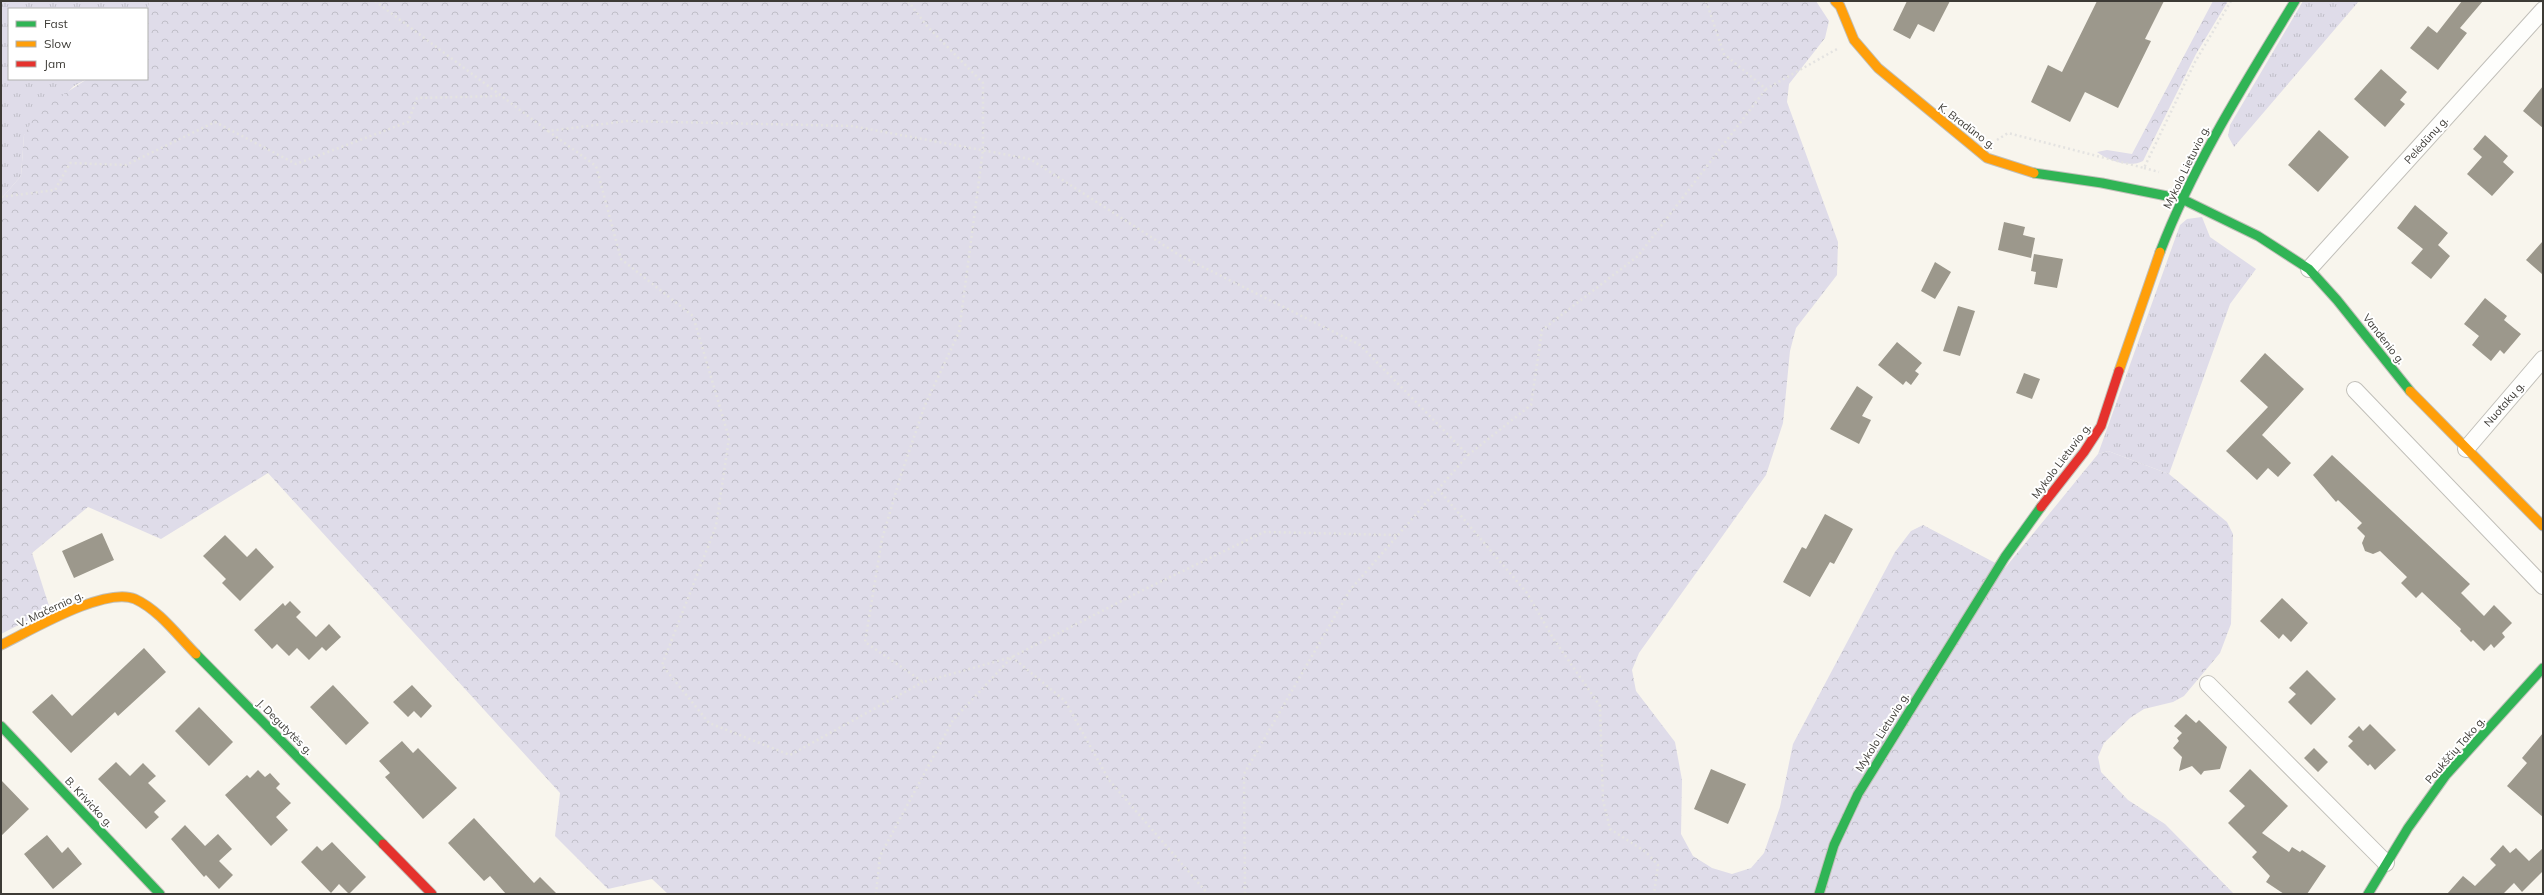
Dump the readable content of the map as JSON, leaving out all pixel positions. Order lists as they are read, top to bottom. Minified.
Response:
{"streets":{"street":["K. Bradūno g.","Pelėdūnų g.","Mykolo Lietuvio g.","Vandenio g.","Nuotakų g.","V. Mačernio g.","J. Degutytės g.","Paukščių Tako g.","B. Krivicko g."]},"crossings":[["K. Bradūno g.","Mykolo Lietuvio g."],["K. Bradūno g.","Vandenio g."],["Pelėdūnų g.","Vandenio g."],["Mykolo Lietuvio g.","Vandenio g."],["Vandenio g.","Nuotakų g."],["V. Mačernio g.","J. Degutytės g."]],"legend":["Fast","Slow","Jam"]}
